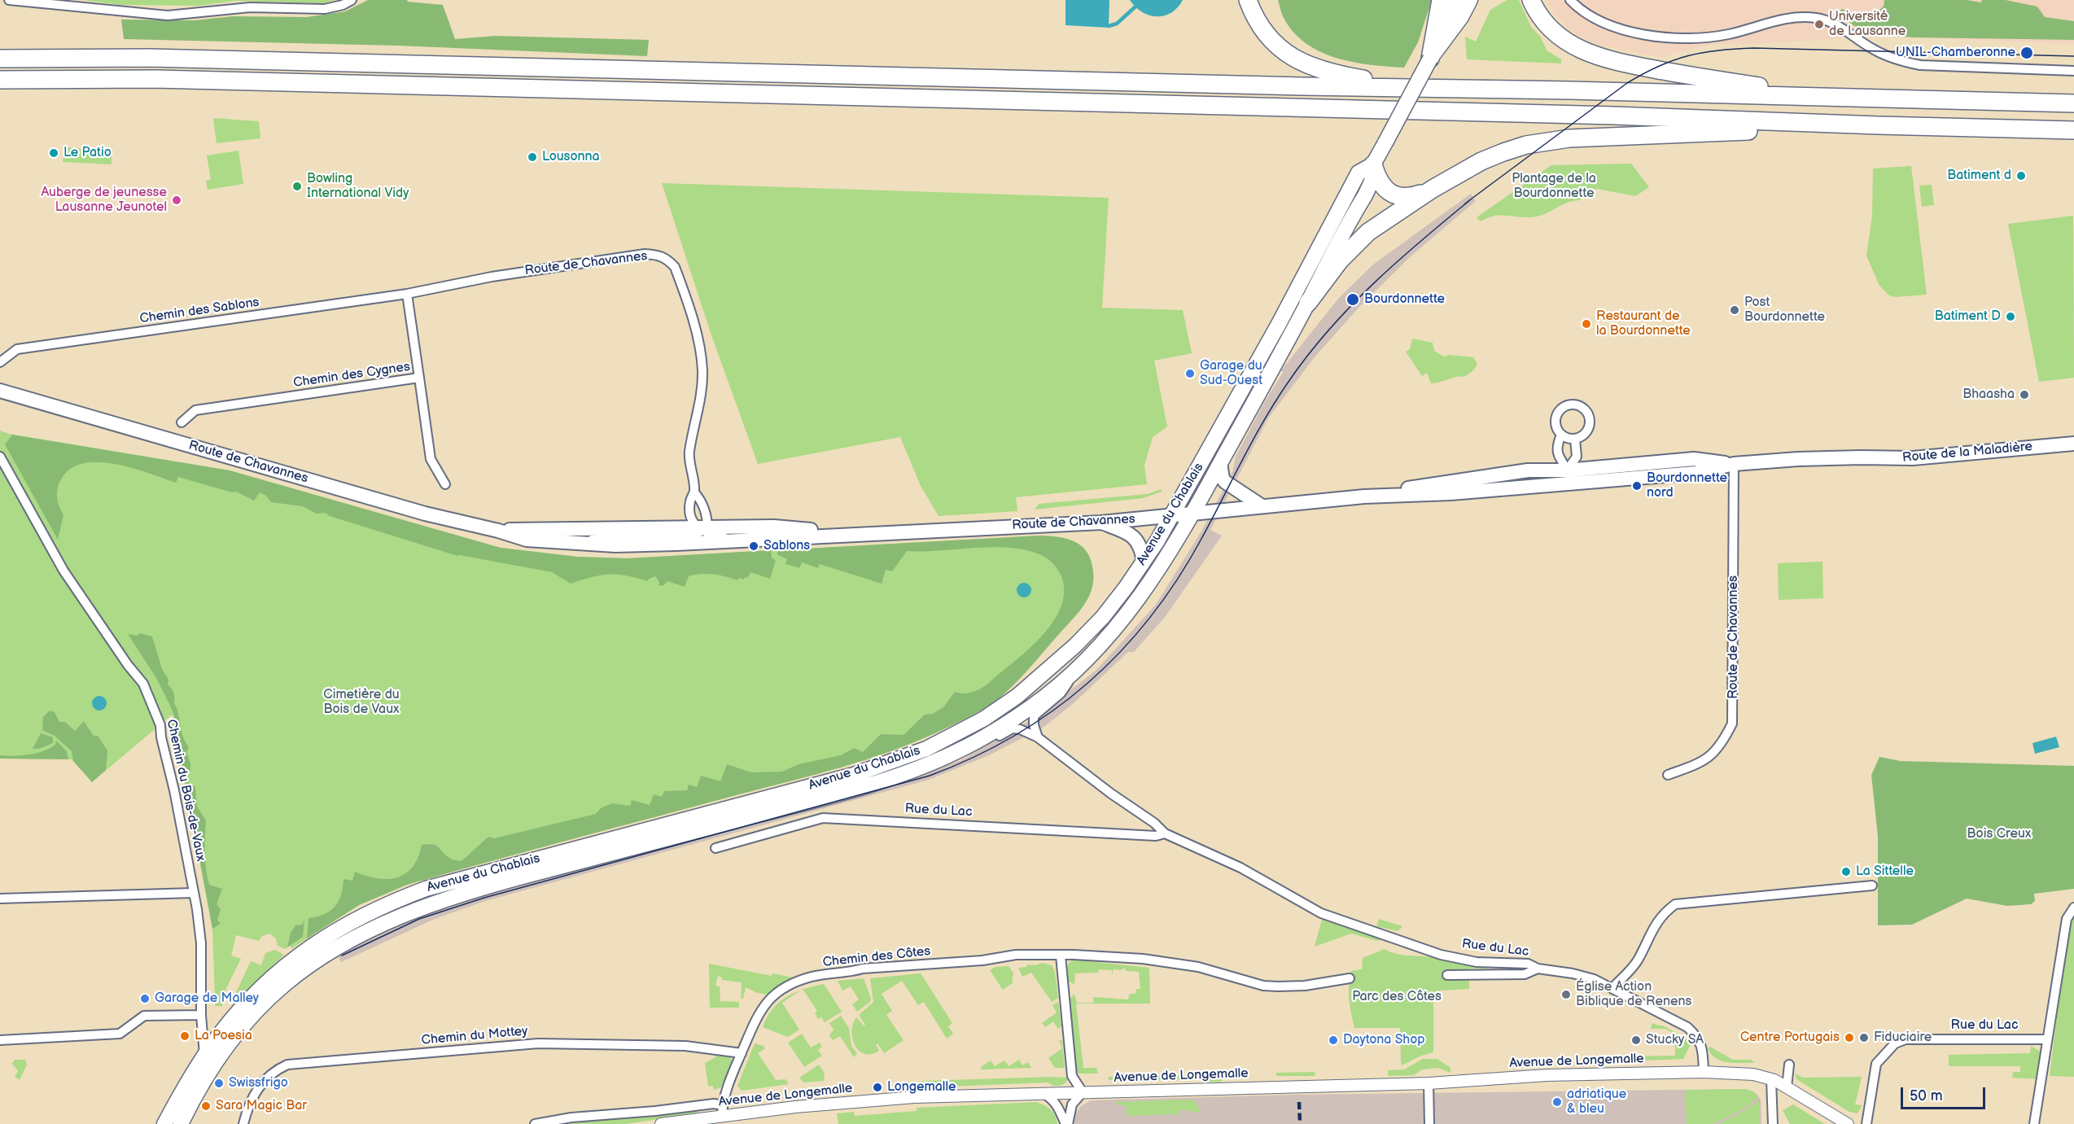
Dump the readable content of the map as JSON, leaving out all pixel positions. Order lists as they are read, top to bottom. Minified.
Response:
{"streets":{"main road":["Route de Chavannes","Route de la Maladière","Avenue du Chablais"],"street":["Chemin des Sablons","Chemin des Cygnes","Chemin du Bois-de-Vaux","Rue du Lac","Chemin des Côtes","Chemin du Mottey","Avenue de Longemalle"]},"crossings":[["Route de Chavannes","Chemin des Sablons"],["Route de Chavannes","Route de la Maladière"],["Route de Chavannes","Avenue du Chablais"],["Avenue du Chablais","Chemin du Bois-de-Vaux"],["Avenue du Chablais","Rue du Lac"],["Rue du Lac","Avenue de Longemalle"],["Chemin des Côtes","Chemin du Mottey"],["Chemin des Côtes","Avenue de Longemalle"]],"parks":["Plantage de la Bourdonnette","Cimetière du Bois de Vaux","Bois Creux","Parc des Côtes"],"places":["Université de Lausanne","UNIL-Chamberonne","Le Patio","Lousonna","Batiment d","Bowling International Vidy","Auberge de jeunesse Lausanne Jeunotel","Bourdonnette","Post Bourdonnette","Batiment D","Restaurant de la Bourdonnette","Garage du Sud-Ouest","Bhaasha","Bourdonnette nord","Sablons","La Sittelle","Église Action Biblique de Renens","Garage de Malley","La Poesia","Centre Portugais","Fiduciaire","Daytona Shop","Stucky SA","Swissfrigo","Longemalle","adriatique & bleu","Sara Magic Bar"],"scale_bar":"50 m"}
